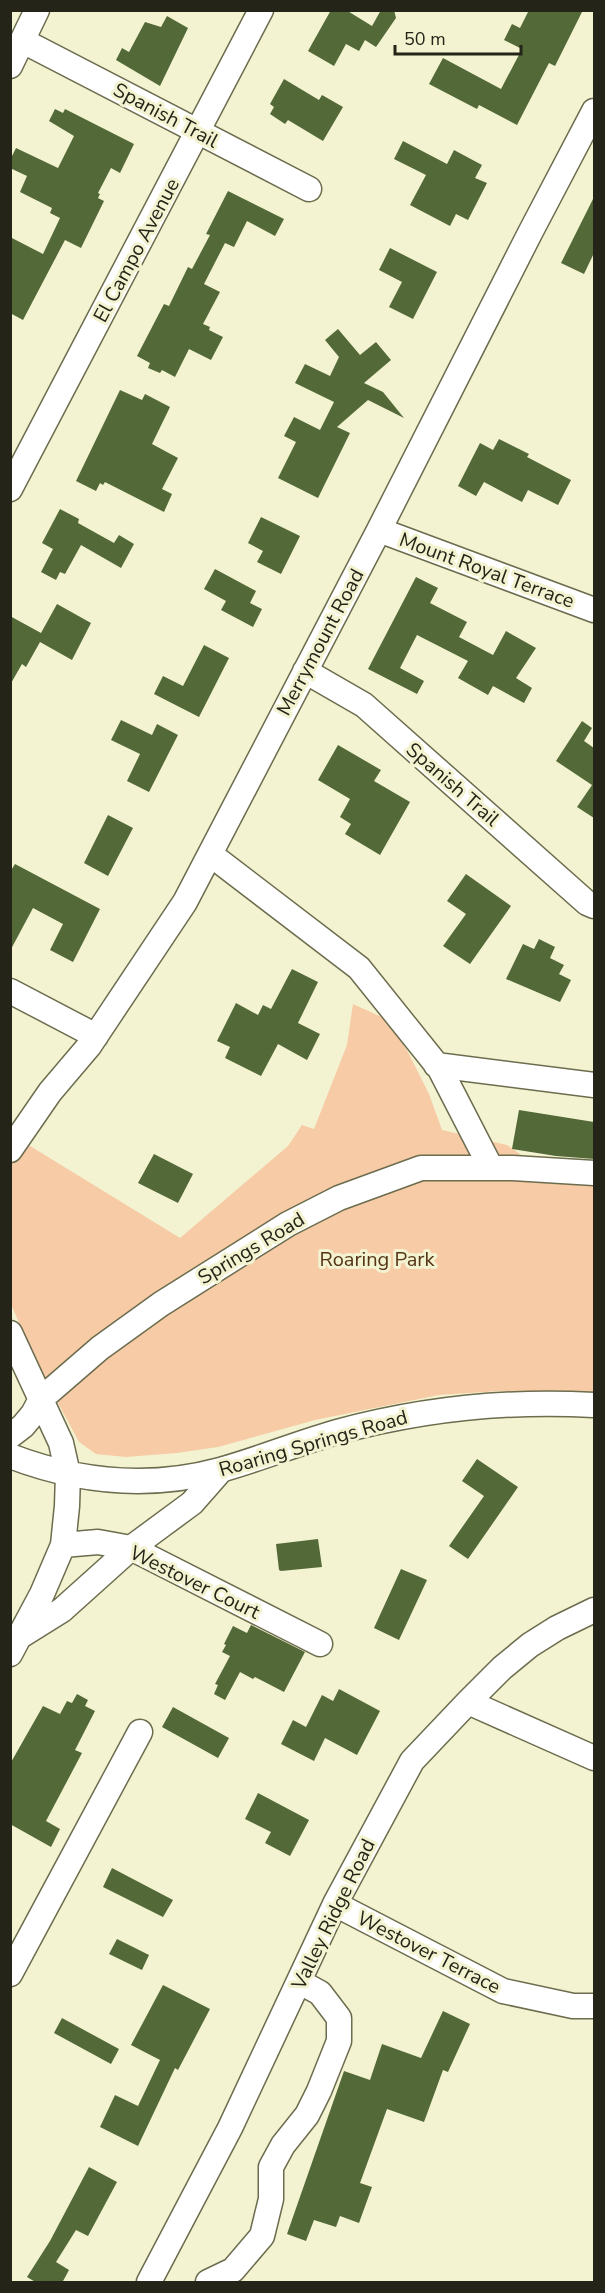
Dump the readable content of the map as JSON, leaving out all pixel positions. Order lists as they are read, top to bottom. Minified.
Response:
{"streets":{"street":["Spanish Trail","El Campo Avenue","Mount Royal Terrace","Merrymount Road","Springs Road","Roaring Springs Road","Westover Court","Valley Ridge Road","Westover Terrace"]},"crossings":[["Spanish Trail","El Campo Avenue"],["Spanish Trail","Merrymount Road"],["Mount Royal Terrace","Merrymount Road"],["Valley Ridge Road","Westover Terrace"]],"parks":["Roaring Park"],"scale_bar":"50 m"}
